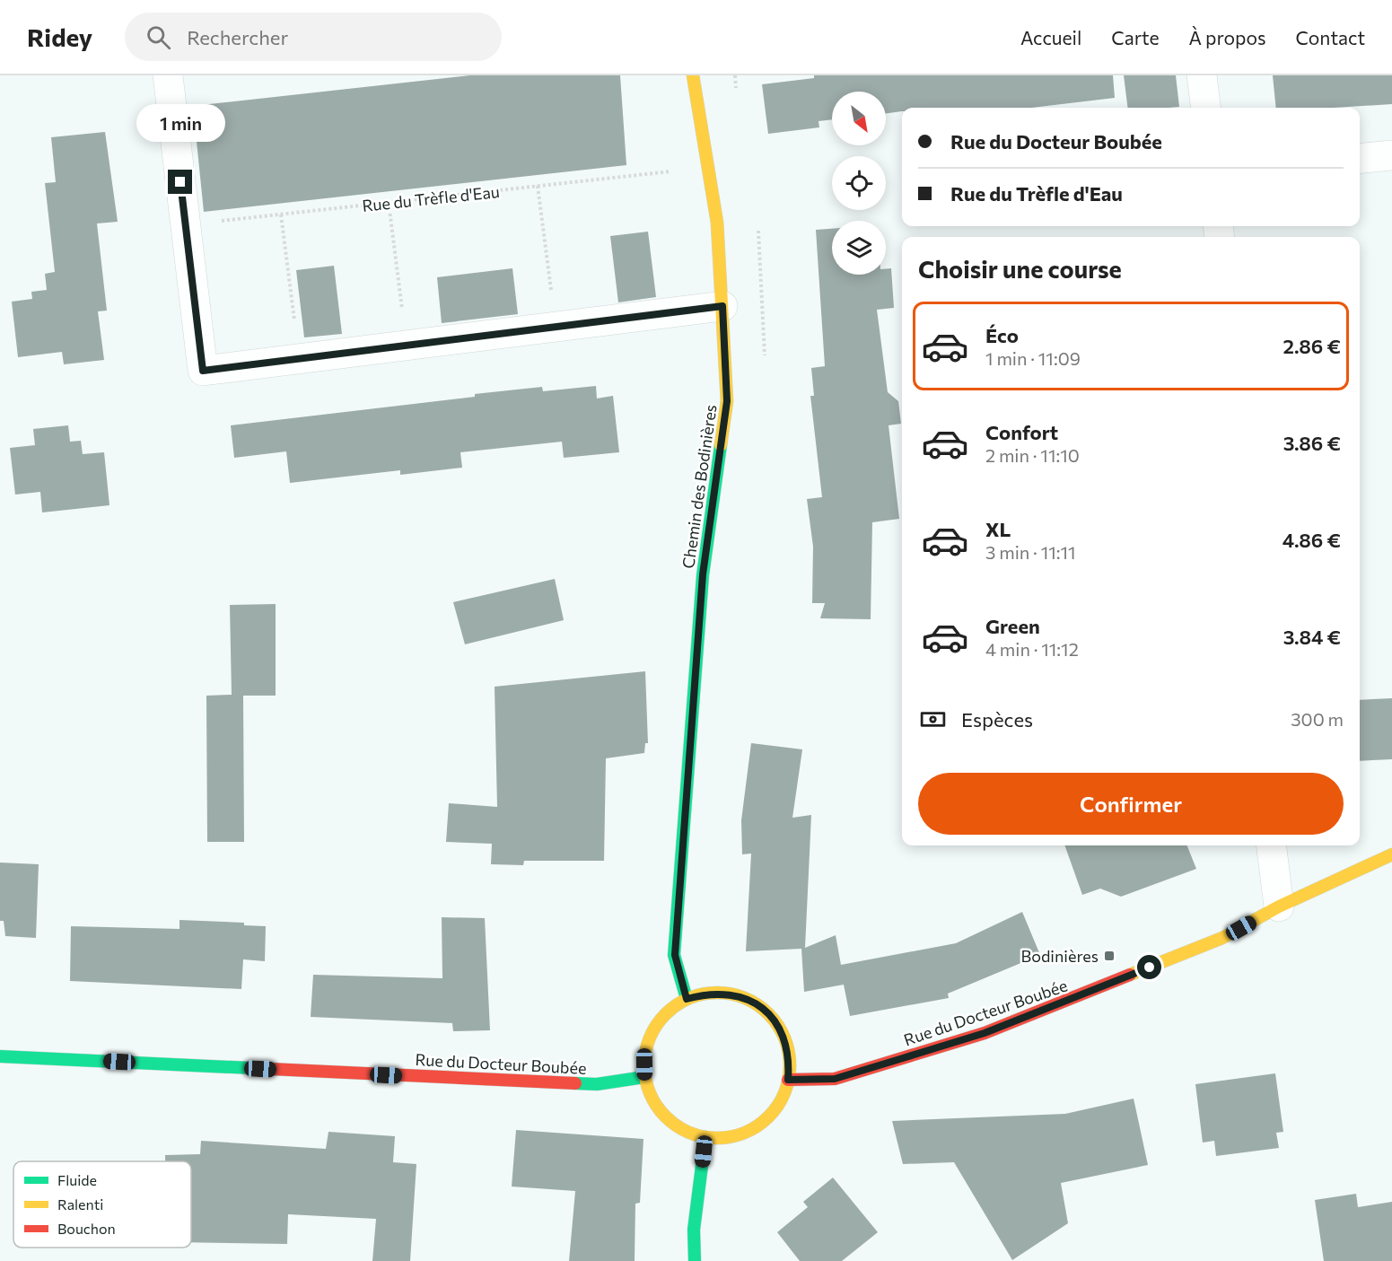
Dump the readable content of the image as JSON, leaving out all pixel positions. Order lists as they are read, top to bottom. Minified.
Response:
{"streets":{"street":["Chemin des Bodinières","Rue du Docteur Boubée"],"path":["Rue du Trèfle d'Eau"]},"crossings":[["Chemin des Bodinières","Rue du Docteur Boubée"]],"places":{"transit":["Bodinières"]},"legend":["Fluide","Ralenti","Bouchon"],"north":"bottom right","page":{"header":"Ridey","search":"Rechercher","nav":["Accueil","Carte","À propos","Contact"],"bubble":"1 min","banner":["Rue du Docteur Boubée","Rue du Trèfle d'Eau"],"heading":"Choisir une course","list":[{"name":"Éco","note":"1 min · 11:09","value":"2.86 €"},{"name":"Confort","note":"2 min · 11:10","value":"3.86 €"},{"name":"XL","note":"3 min · 11:11","value":"4.86 €"},{"name":"Green","note":"4 min · 11:12","value":"3.84 €"}],"pay":["Espèces","300 m"],"buttons":"Confirmer"}}
